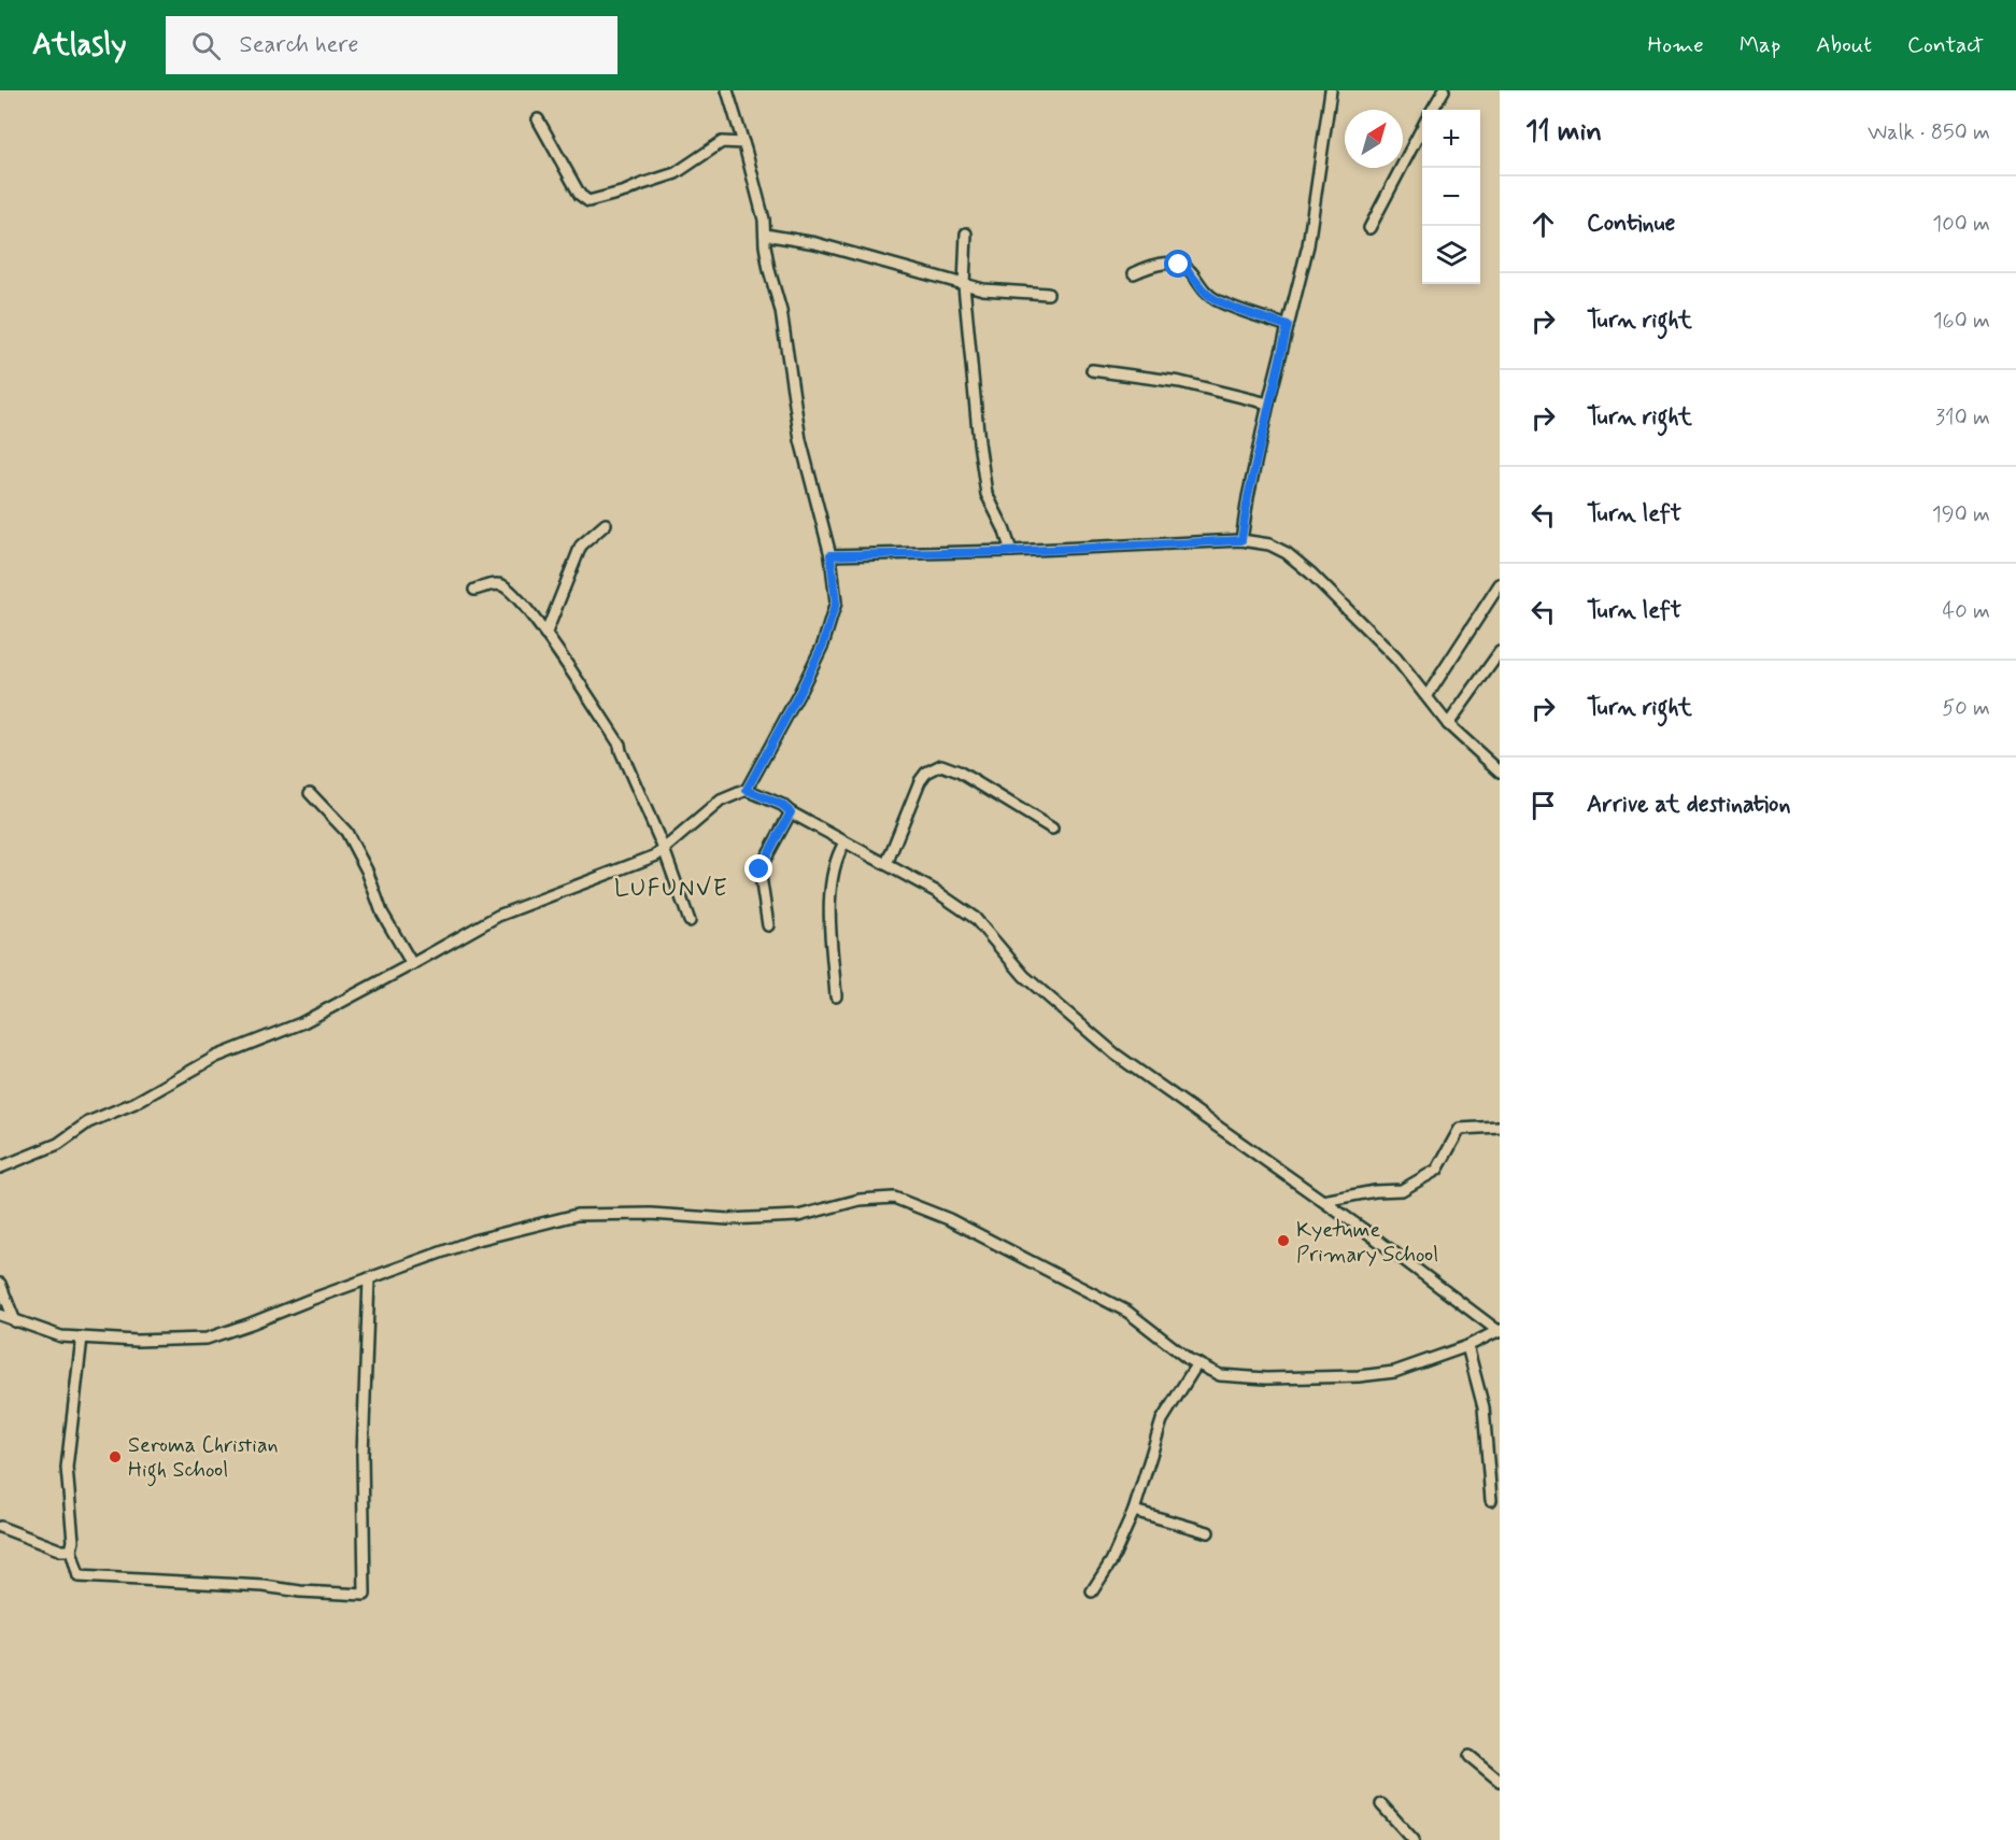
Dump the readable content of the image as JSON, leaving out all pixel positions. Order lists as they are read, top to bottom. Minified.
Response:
{"districts":["LUFUNVE"],"places":["Kyetume Primary School","Seroma Christian High School"],"north":"top right","page":{"header":"Atlasly","search":"Search here","nav":["Home","Map","About","Contact"],"heading":["11 min","Walk · 850 m"],"map_buttons":["+","−"],"list":[["Continue","100 m"],["Turn right","160 m"],["Turn right","310 m"],["Turn left","190 m"],["Turn left","40 m"],["Turn right","50 m"],"Arrive at destination"]}}
